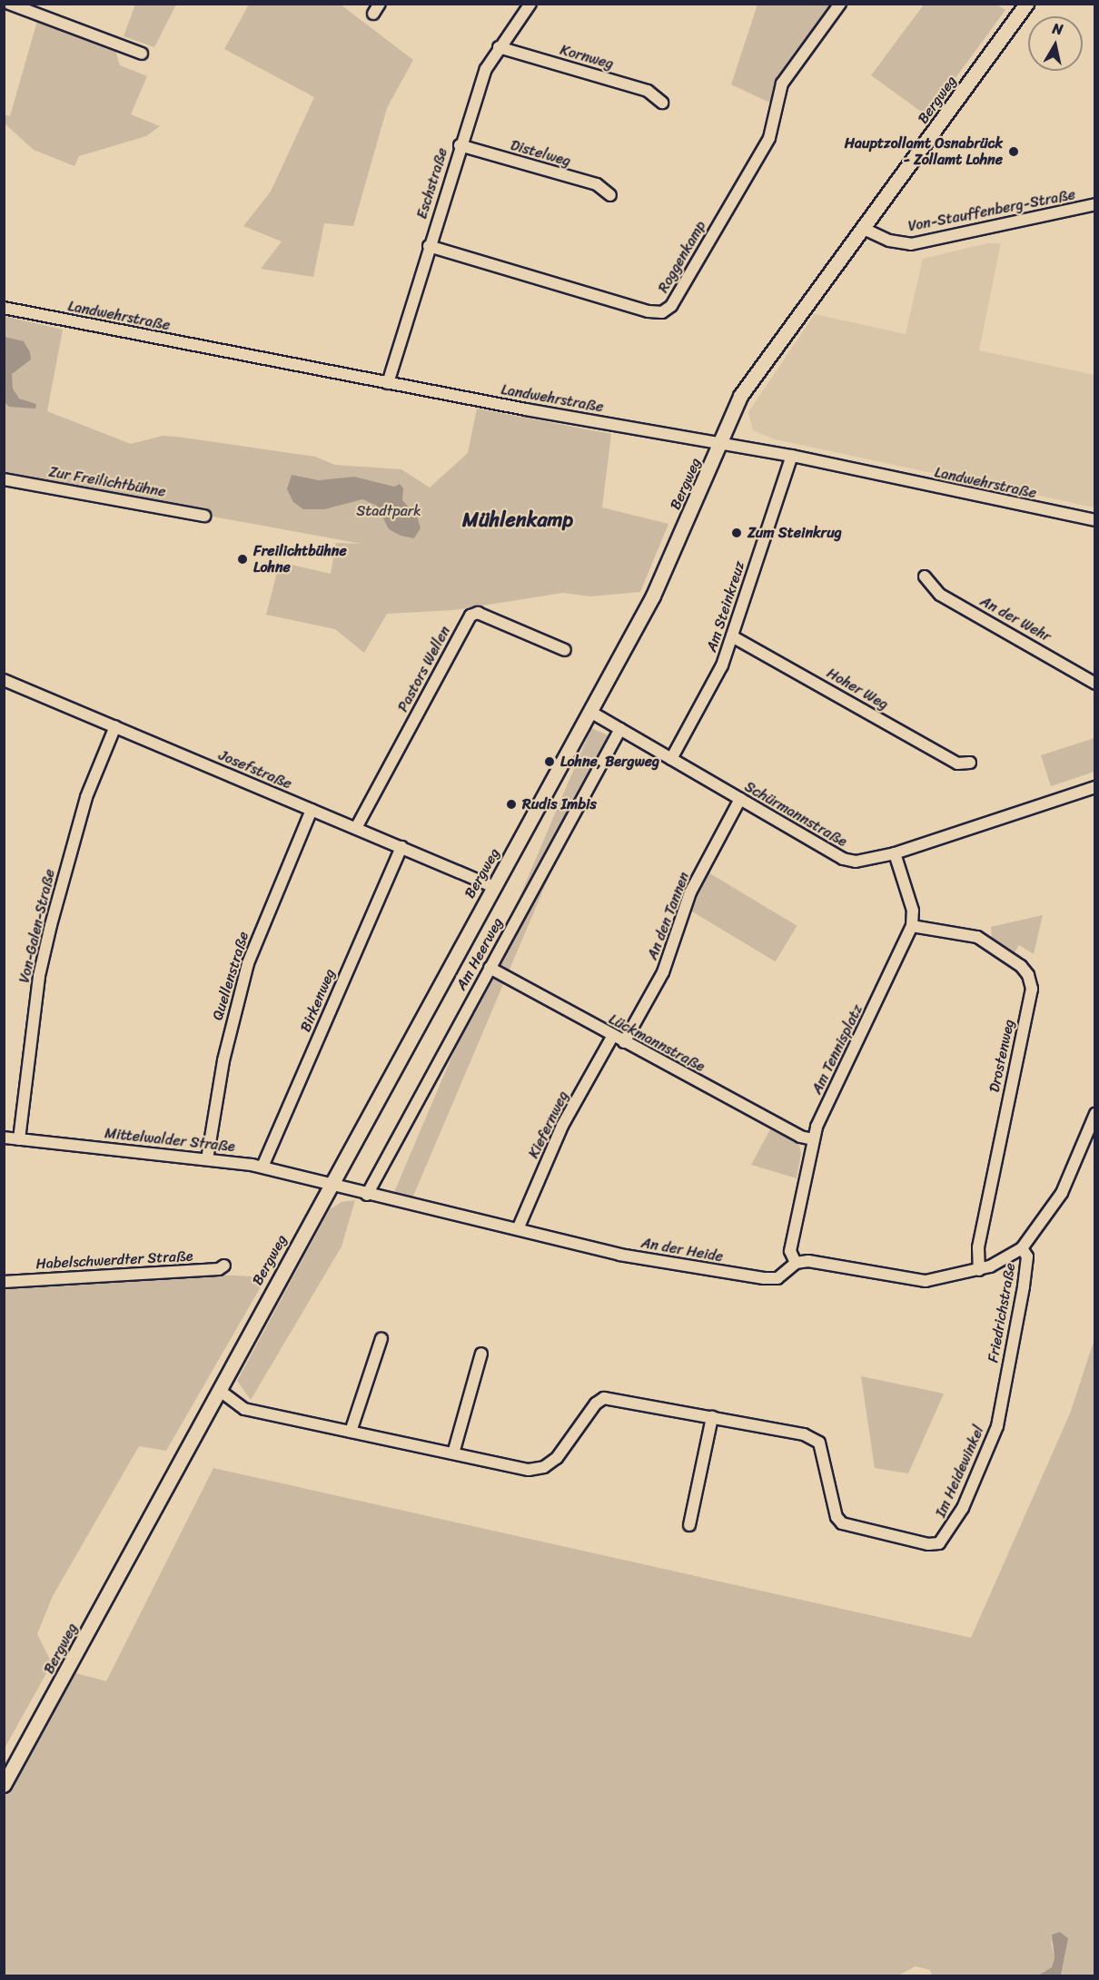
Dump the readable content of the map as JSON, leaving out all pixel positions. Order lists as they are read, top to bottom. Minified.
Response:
{"streets":{"main road":["Bergweg"],"street":["Kornweg","Distelweg","Eschstraße","Von-Stauffenberg-Straße","Roggenkamp","Landwehrstraße","Zur Freilichtbühne","Am Steinkreuz","An der Wehr","Pastors Wellen","Hoher Weg","Josefstraße","Schürmannstraße","An den Tannen","Von-Galen-Straße","Am Heerweg","Quellenstraße","Birkenweg","Lückmannstraße","Am Tennisplatz","Drostenweg","Kiefernweg","Mittelwalder Straße","An der Heide","Habelschwerdter Straße","Friedrichstraße","Im Heidewinkel"]},"crossings":[["Kornweg","Eschstraße"],["Bergweg","Von-Stauffenberg-Straße"],["Bergweg","Landwehrstraße"],["Bergweg","Josefstraße"],["Bergweg","Schürmannstraße"],["Bergweg","Mittelwalder Straße"],["Bergweg","An der Heide"],["Bergweg","Im Heidewinkel"],["Distelweg","Eschstraße"],["Eschstraße","Roggenkamp"],["Eschstraße","Landwehrstraße"],["Landwehrstraße","Am Steinkreuz"],["Am Steinkreuz","Hoher Weg"],["Am Steinkreuz","Schürmannstraße"],["Pastors Wellen","Josefstraße"],["Josefstraße","Von-Galen-Straße"],["Josefstraße","Quellenstraße"],["Josefstraße","Birkenweg"],["Schürmannstraße","An den Tannen"],["Schürmannstraße","Am Heerweg"],["An den Tannen","Lückmannstraße"],["Von-Galen-Straße","Mittelwalder Straße"],["Am Heerweg","Lückmannstraße"],["Am Heerweg","An der Heide"],["Quellenstraße","Mittelwalder Straße"],["Birkenweg","Mittelwalder Straße"],["Lückmannstraße","Am Tennisplatz"],["Lückmannstraße","Kiefernweg"],["Am Tennisplatz","Drostenweg"],["Am Tennisplatz","An der Heide"],["Kiefernweg","An der Heide"],["Mittelwalder Straße","An der Heide"],["Friedrichstraße","Im Heidewinkel"]],"districts":["Mühlenkamp"],"parks":["Stadtpark"],"places":["Hauptzollamt Osnabrück - Zollamt Lohne","Zum Steinkrug","Freilichtbühne Lohne","Lohne, Bergweg","Rudis Imbis"],"north":"top"}
